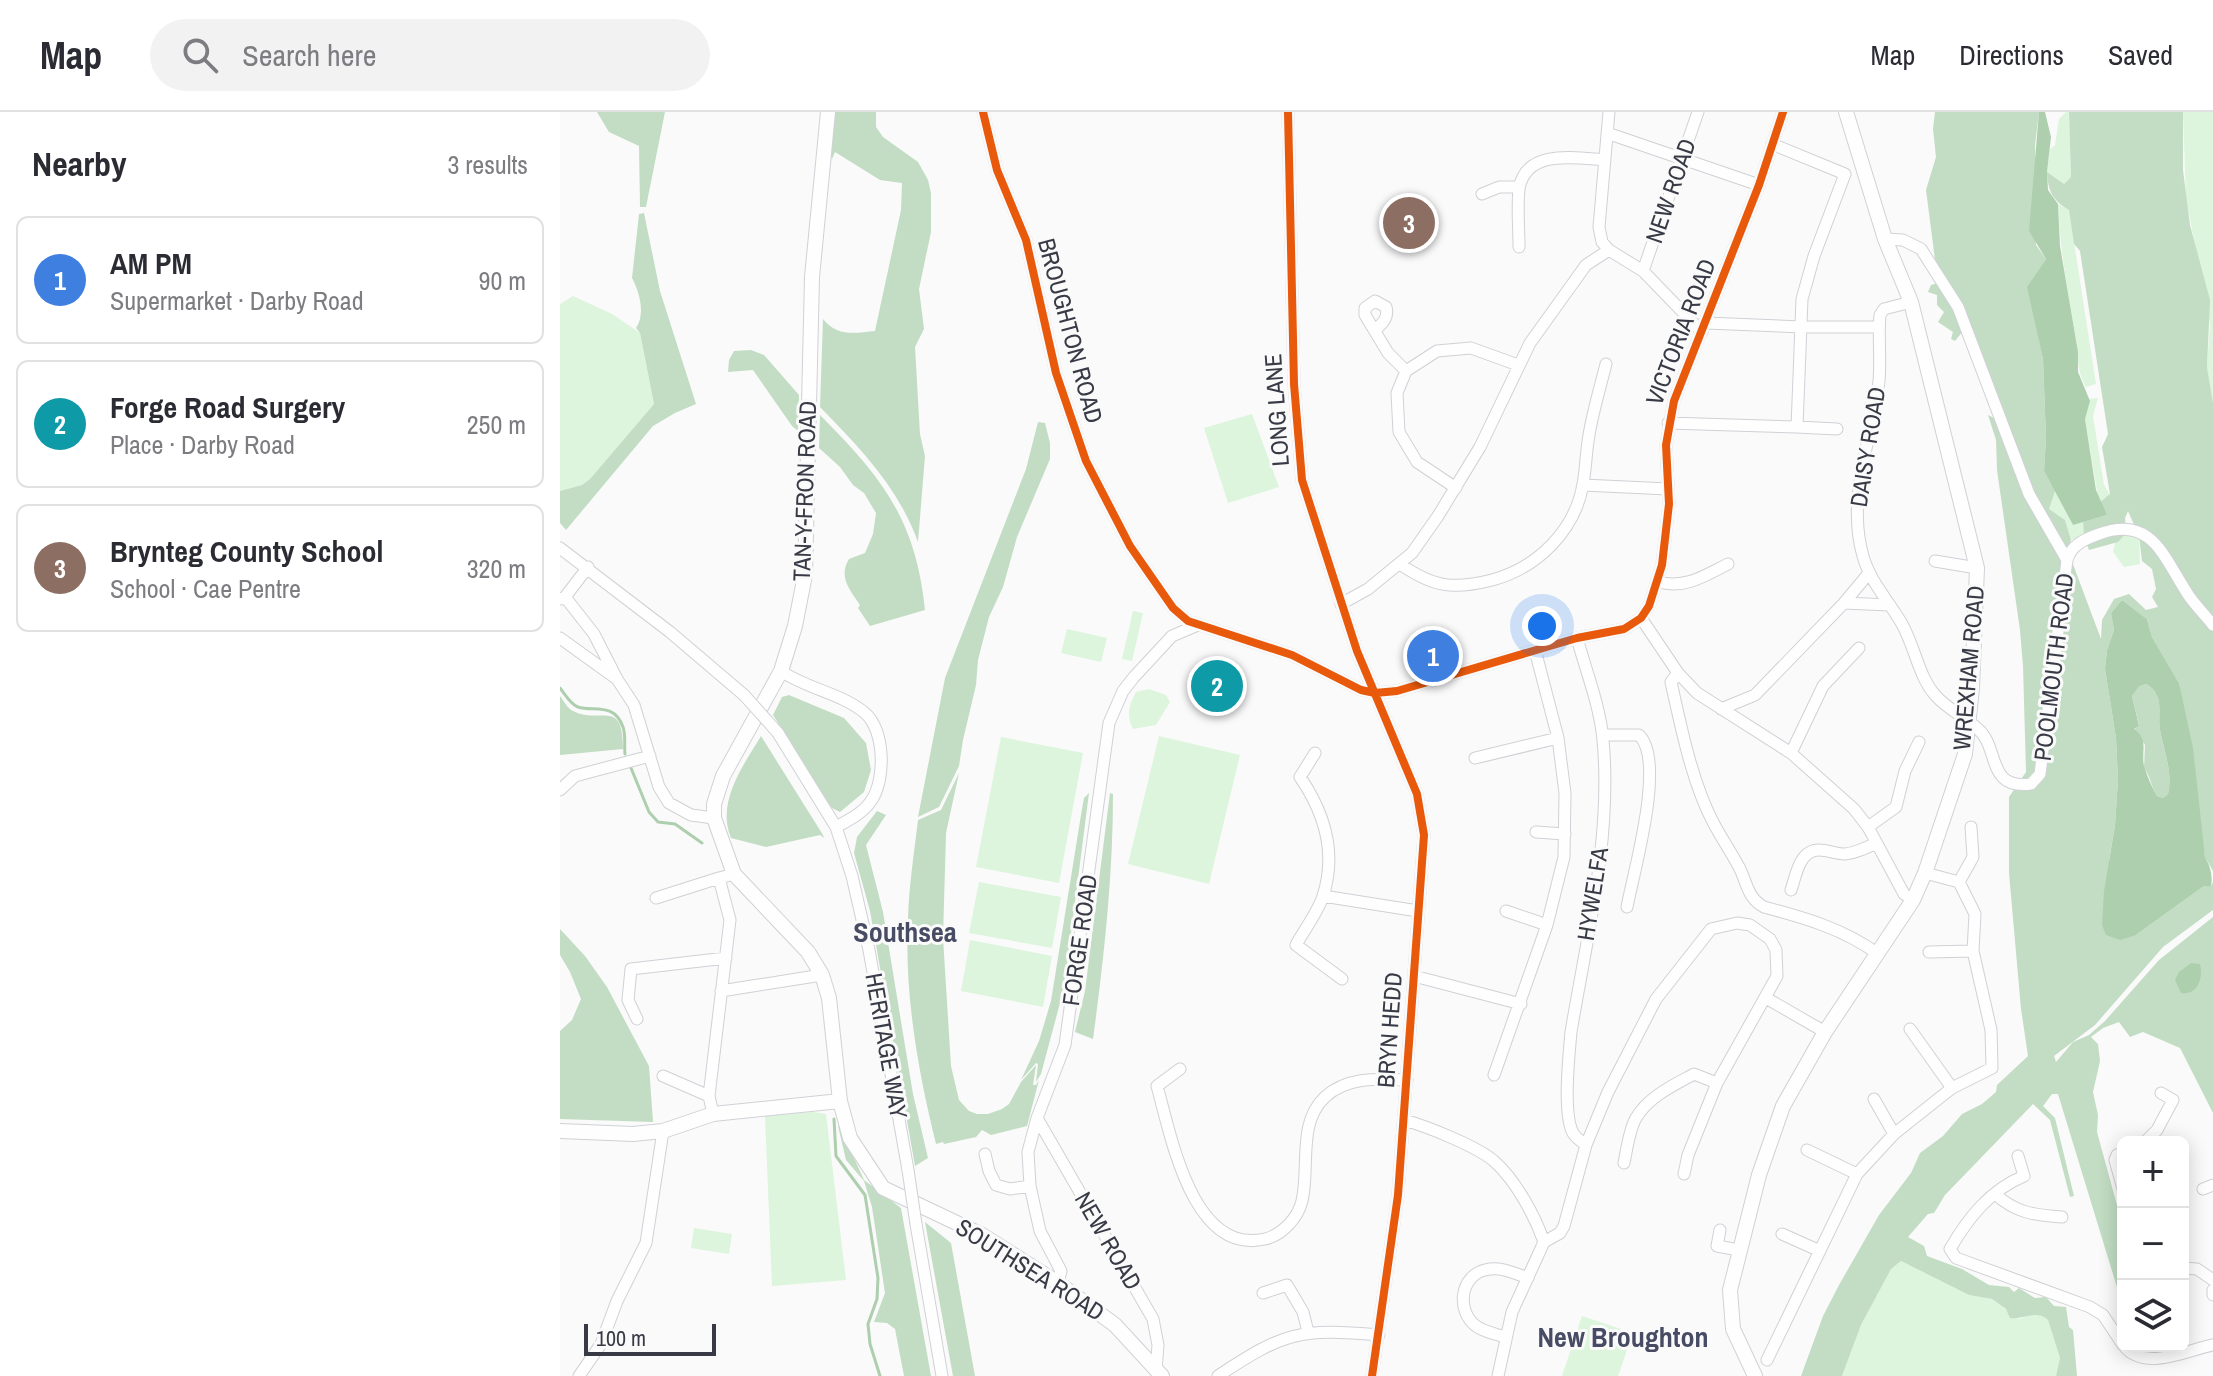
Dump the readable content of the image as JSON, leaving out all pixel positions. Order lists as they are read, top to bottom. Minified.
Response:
{"streets":{"main road":["TAN-Y-FRON ROAD","WREXHAM ROAD","SOUTHSEA ROAD"],"street":["NEW ROAD","BROUGHTON ROAD","VICTORIA ROAD","LONG LANE","DAISY ROAD","POOLMOUTH ROAD","HYWELFA","FORGE ROAD","BRYN HEDD","HERITAGE WAY"]},"crossings":[["NEW ROAD","FORGE ROAD"],["NEW ROAD","SOUTHSEA ROAD"],["BROUGHTON ROAD","LONG LANE"],["BROUGHTON ROAD","FORGE ROAD"],["BROUGHTON ROAD","BRYN HEDD"],["LONG LANE","BRYN HEDD"],["DAISY ROAD","POOLMOUTH ROAD"],["DAISY ROAD","WREXHAM ROAD"],["POOLMOUTH ROAD","WREXHAM ROAD"],["FORGE ROAD","SOUTHSEA ROAD"]],"districts":["Southsea","New Broughton"],"scale_bar":"100 m","page":{"header":"Map","search":"Search here","nav":["Map","Directions","Saved"],"heading":["Nearby","3 results"],"pins":["3","1","2"],"list":[{"mark":"1","name":"AM PM","note":"Supermarket · Darby Road","value":"90 m"},{"mark":"2","name":"Forge Road Surgery","note":"Place · Darby Road","value":"250 m"},{"mark":"3","name":"Brynteg County School","note":"School · Cae Pentre","value":"320 m"}],"map_buttons":["+","−"],"scale":"100 m"}}
